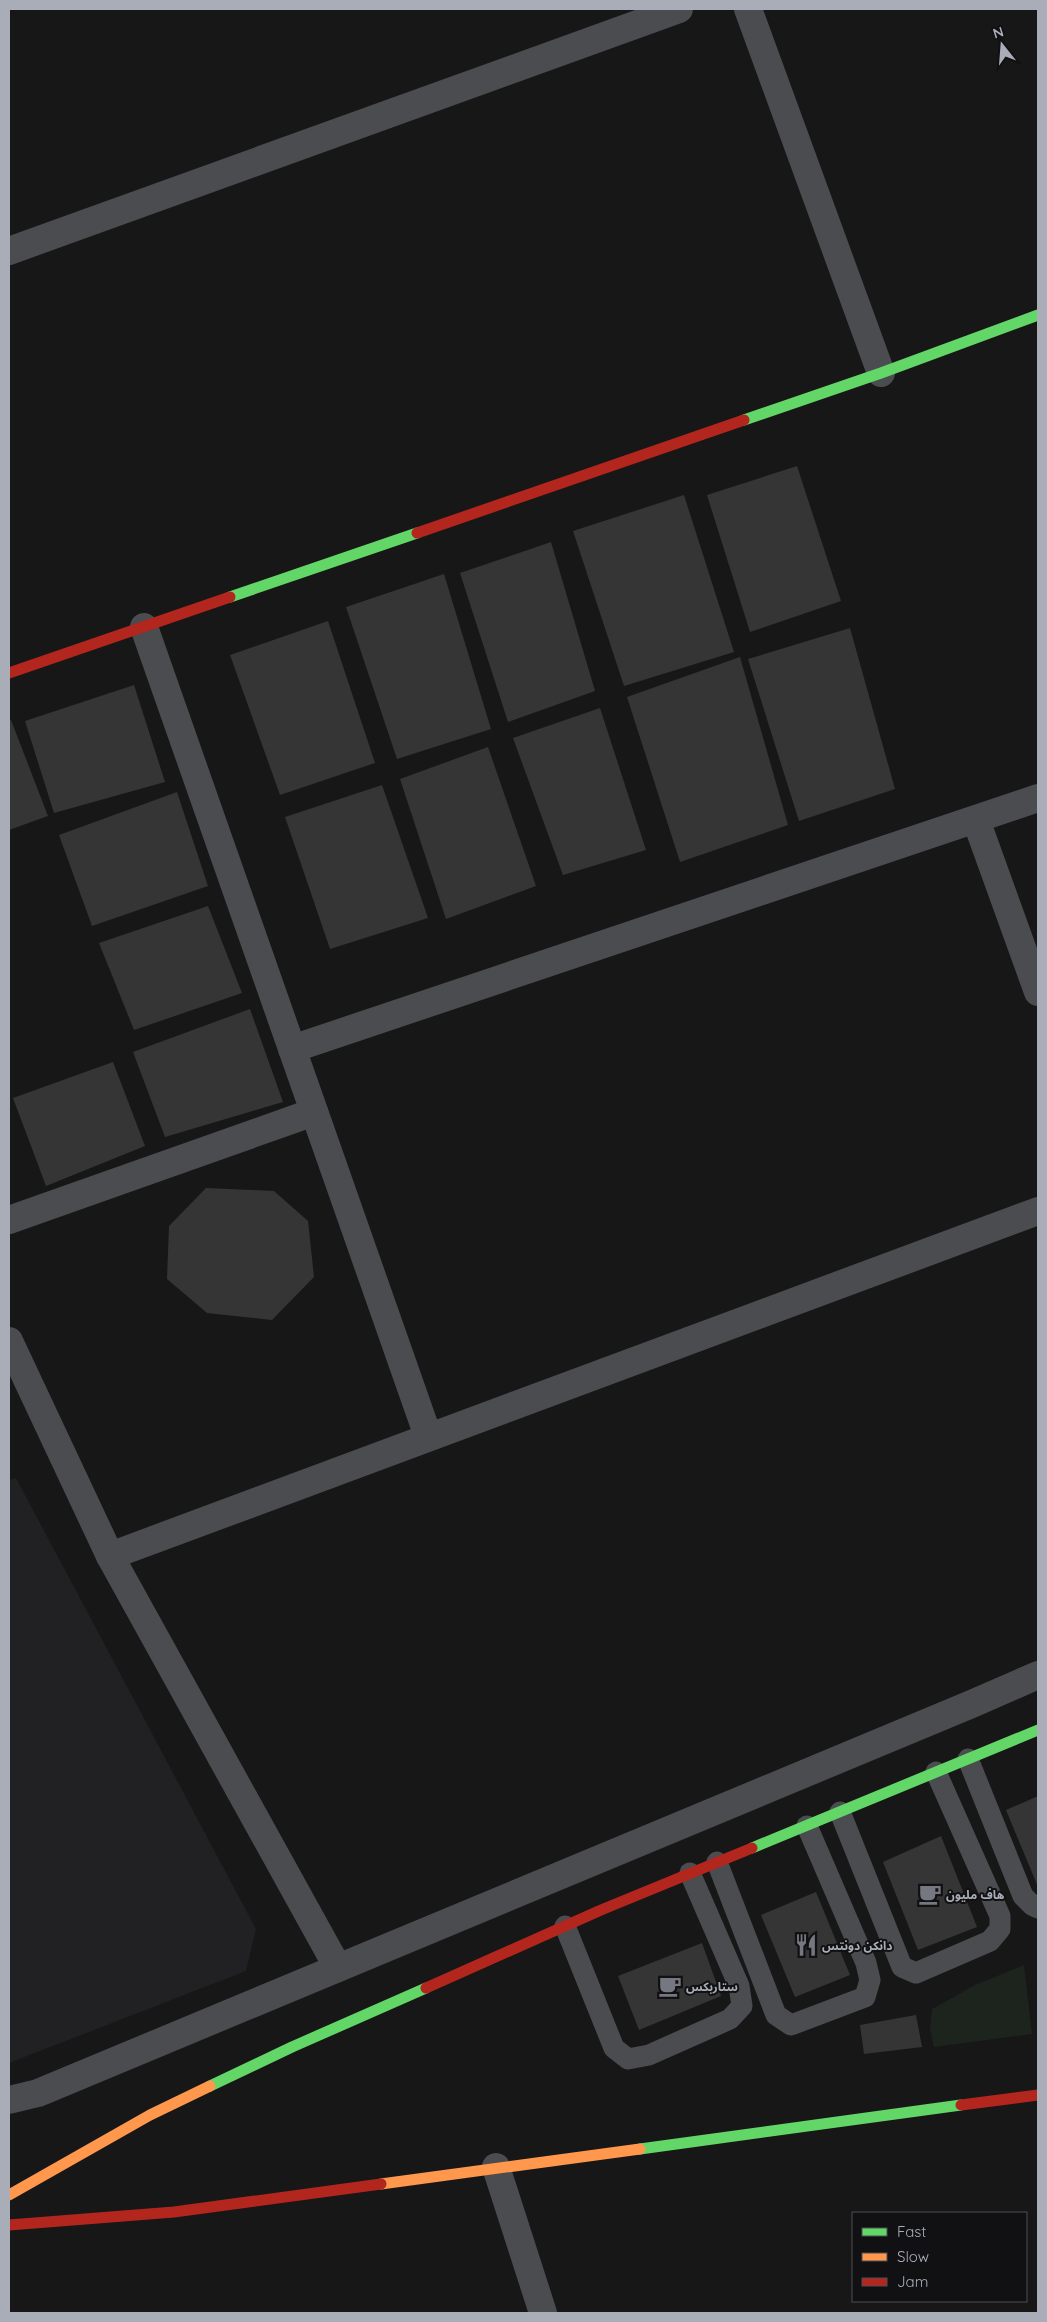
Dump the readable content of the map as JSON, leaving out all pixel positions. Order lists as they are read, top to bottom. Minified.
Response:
{"places":{"cafe":["هاف مليون","ستاربكس"],"restaurant":["دانكن دونتس"]},"legend":["Fast","Slow","Jam"],"north":"top"}
